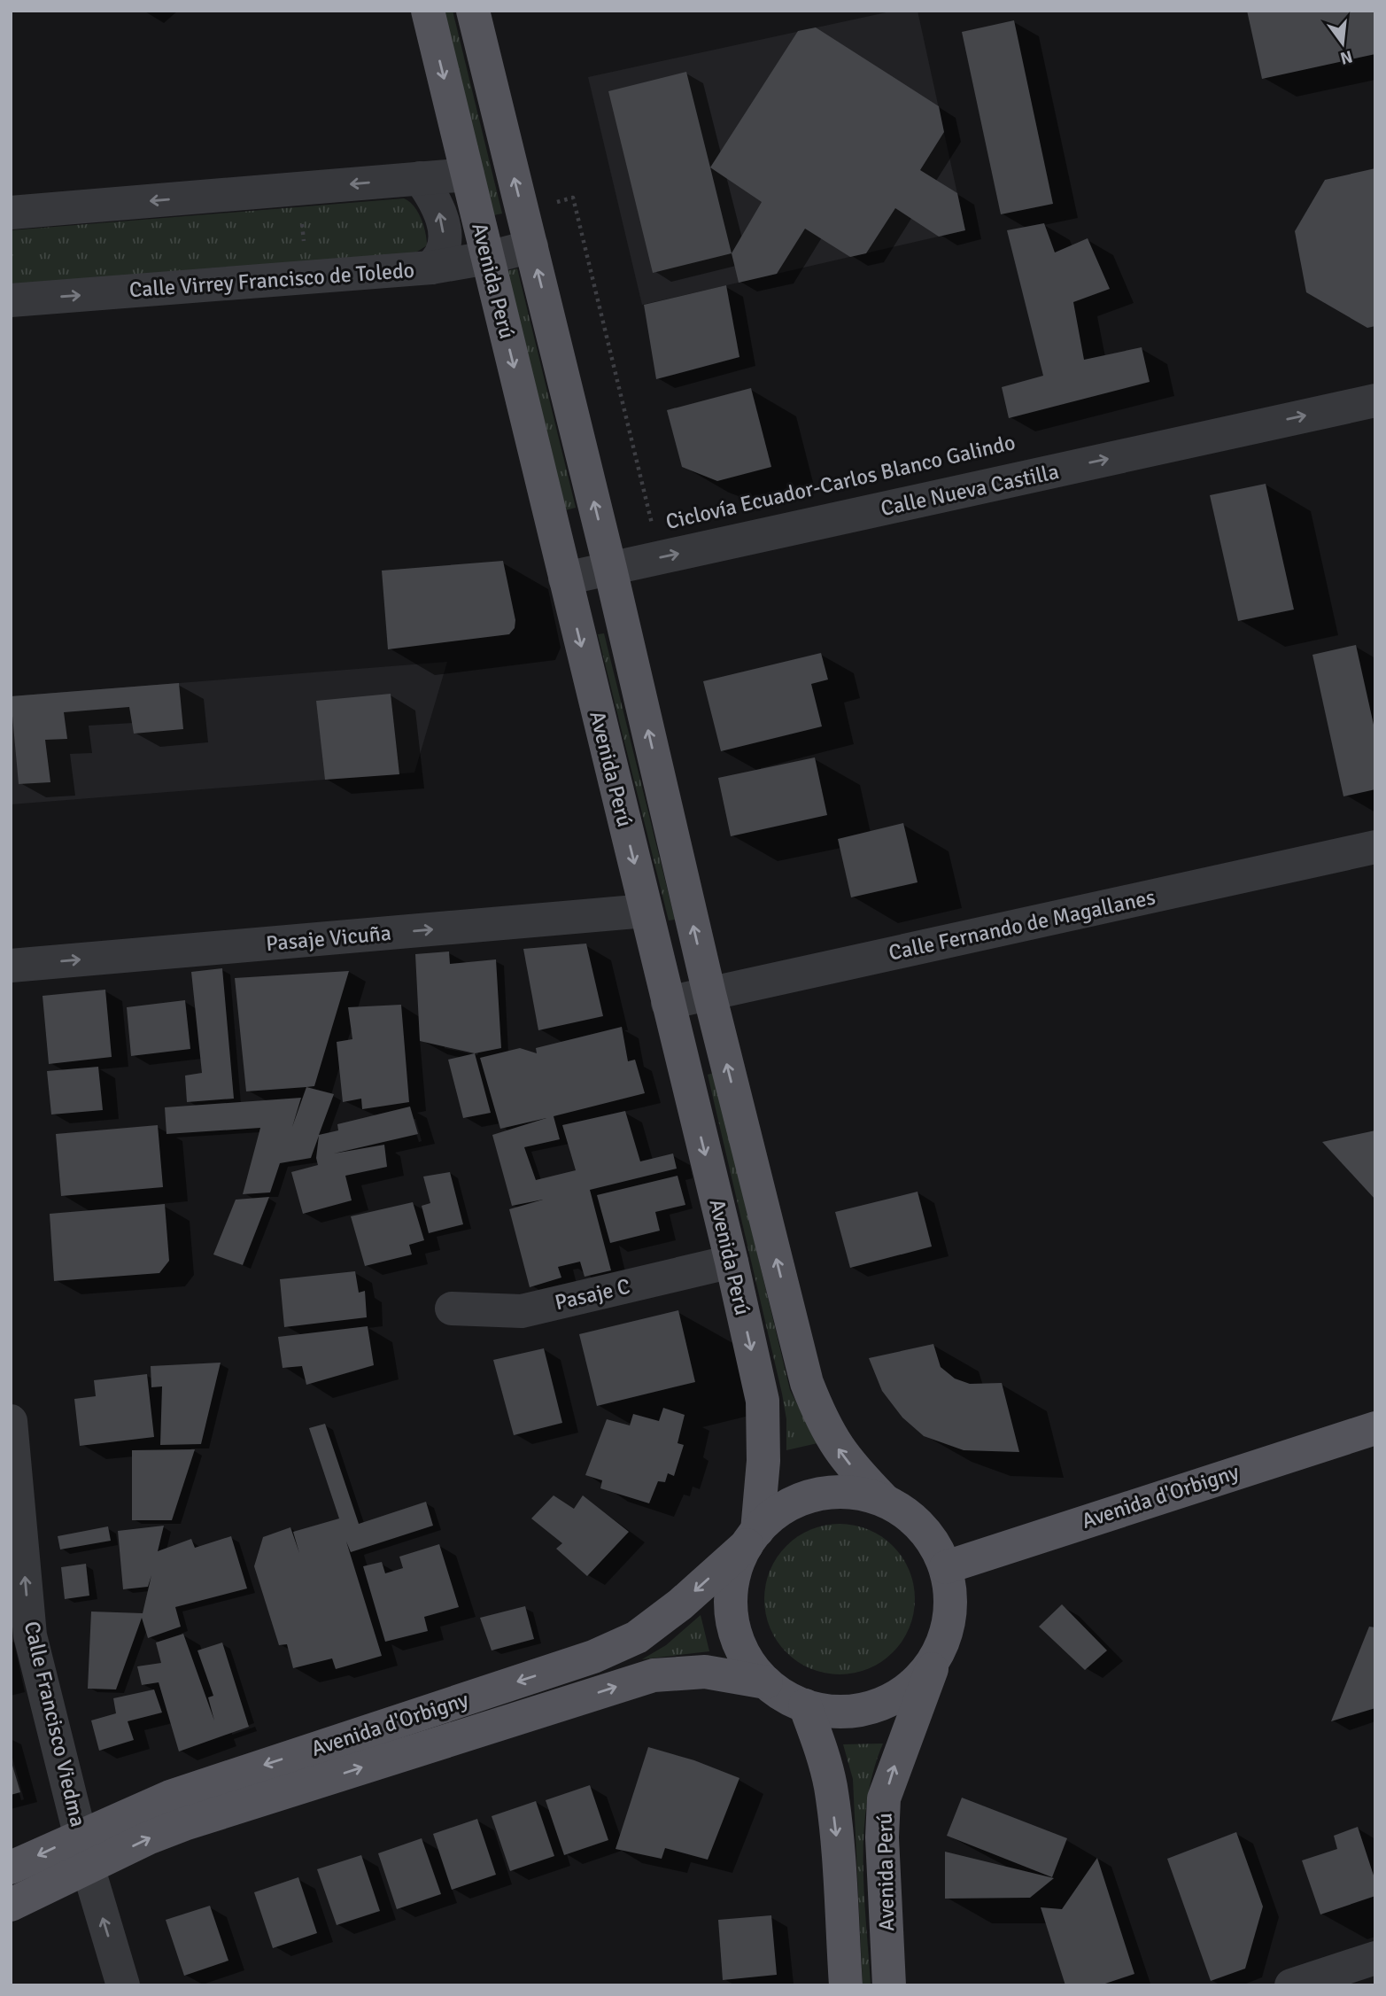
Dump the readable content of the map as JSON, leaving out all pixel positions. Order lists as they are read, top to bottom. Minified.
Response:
{"streets":{"main road":["Avenida Perú","Avenida d'Orbigny"],"street":["Calle Virrey Francisco de Toledo","Calle Nueva Castilla","Calle Fernando de Magallanes","Pasaje Vicuña","Pasaje C","Calle Francisco Viedma"],"path":["Ciclovía Ecuador-Carlos Blanco Galindo"]},"crossings":[["Calle Virrey Francisco de Toledo","Avenida Perú"],["Avenida Perú","Calle Nueva Castilla"],["Avenida Perú","Calle Fernando de Magallanes"],["Avenida Perú","Pasaje Vicuña"],["Avenida Perú","Pasaje C"],["Avenida Perú","Avenida d'Orbigny"],["Avenida d'Orbigny","Calle Francisco Viedma"]],"one_way":["Calle Nueva Castilla","Pasaje Vicuña","Calle Francisco Viedma"],"north":"bottom"}
